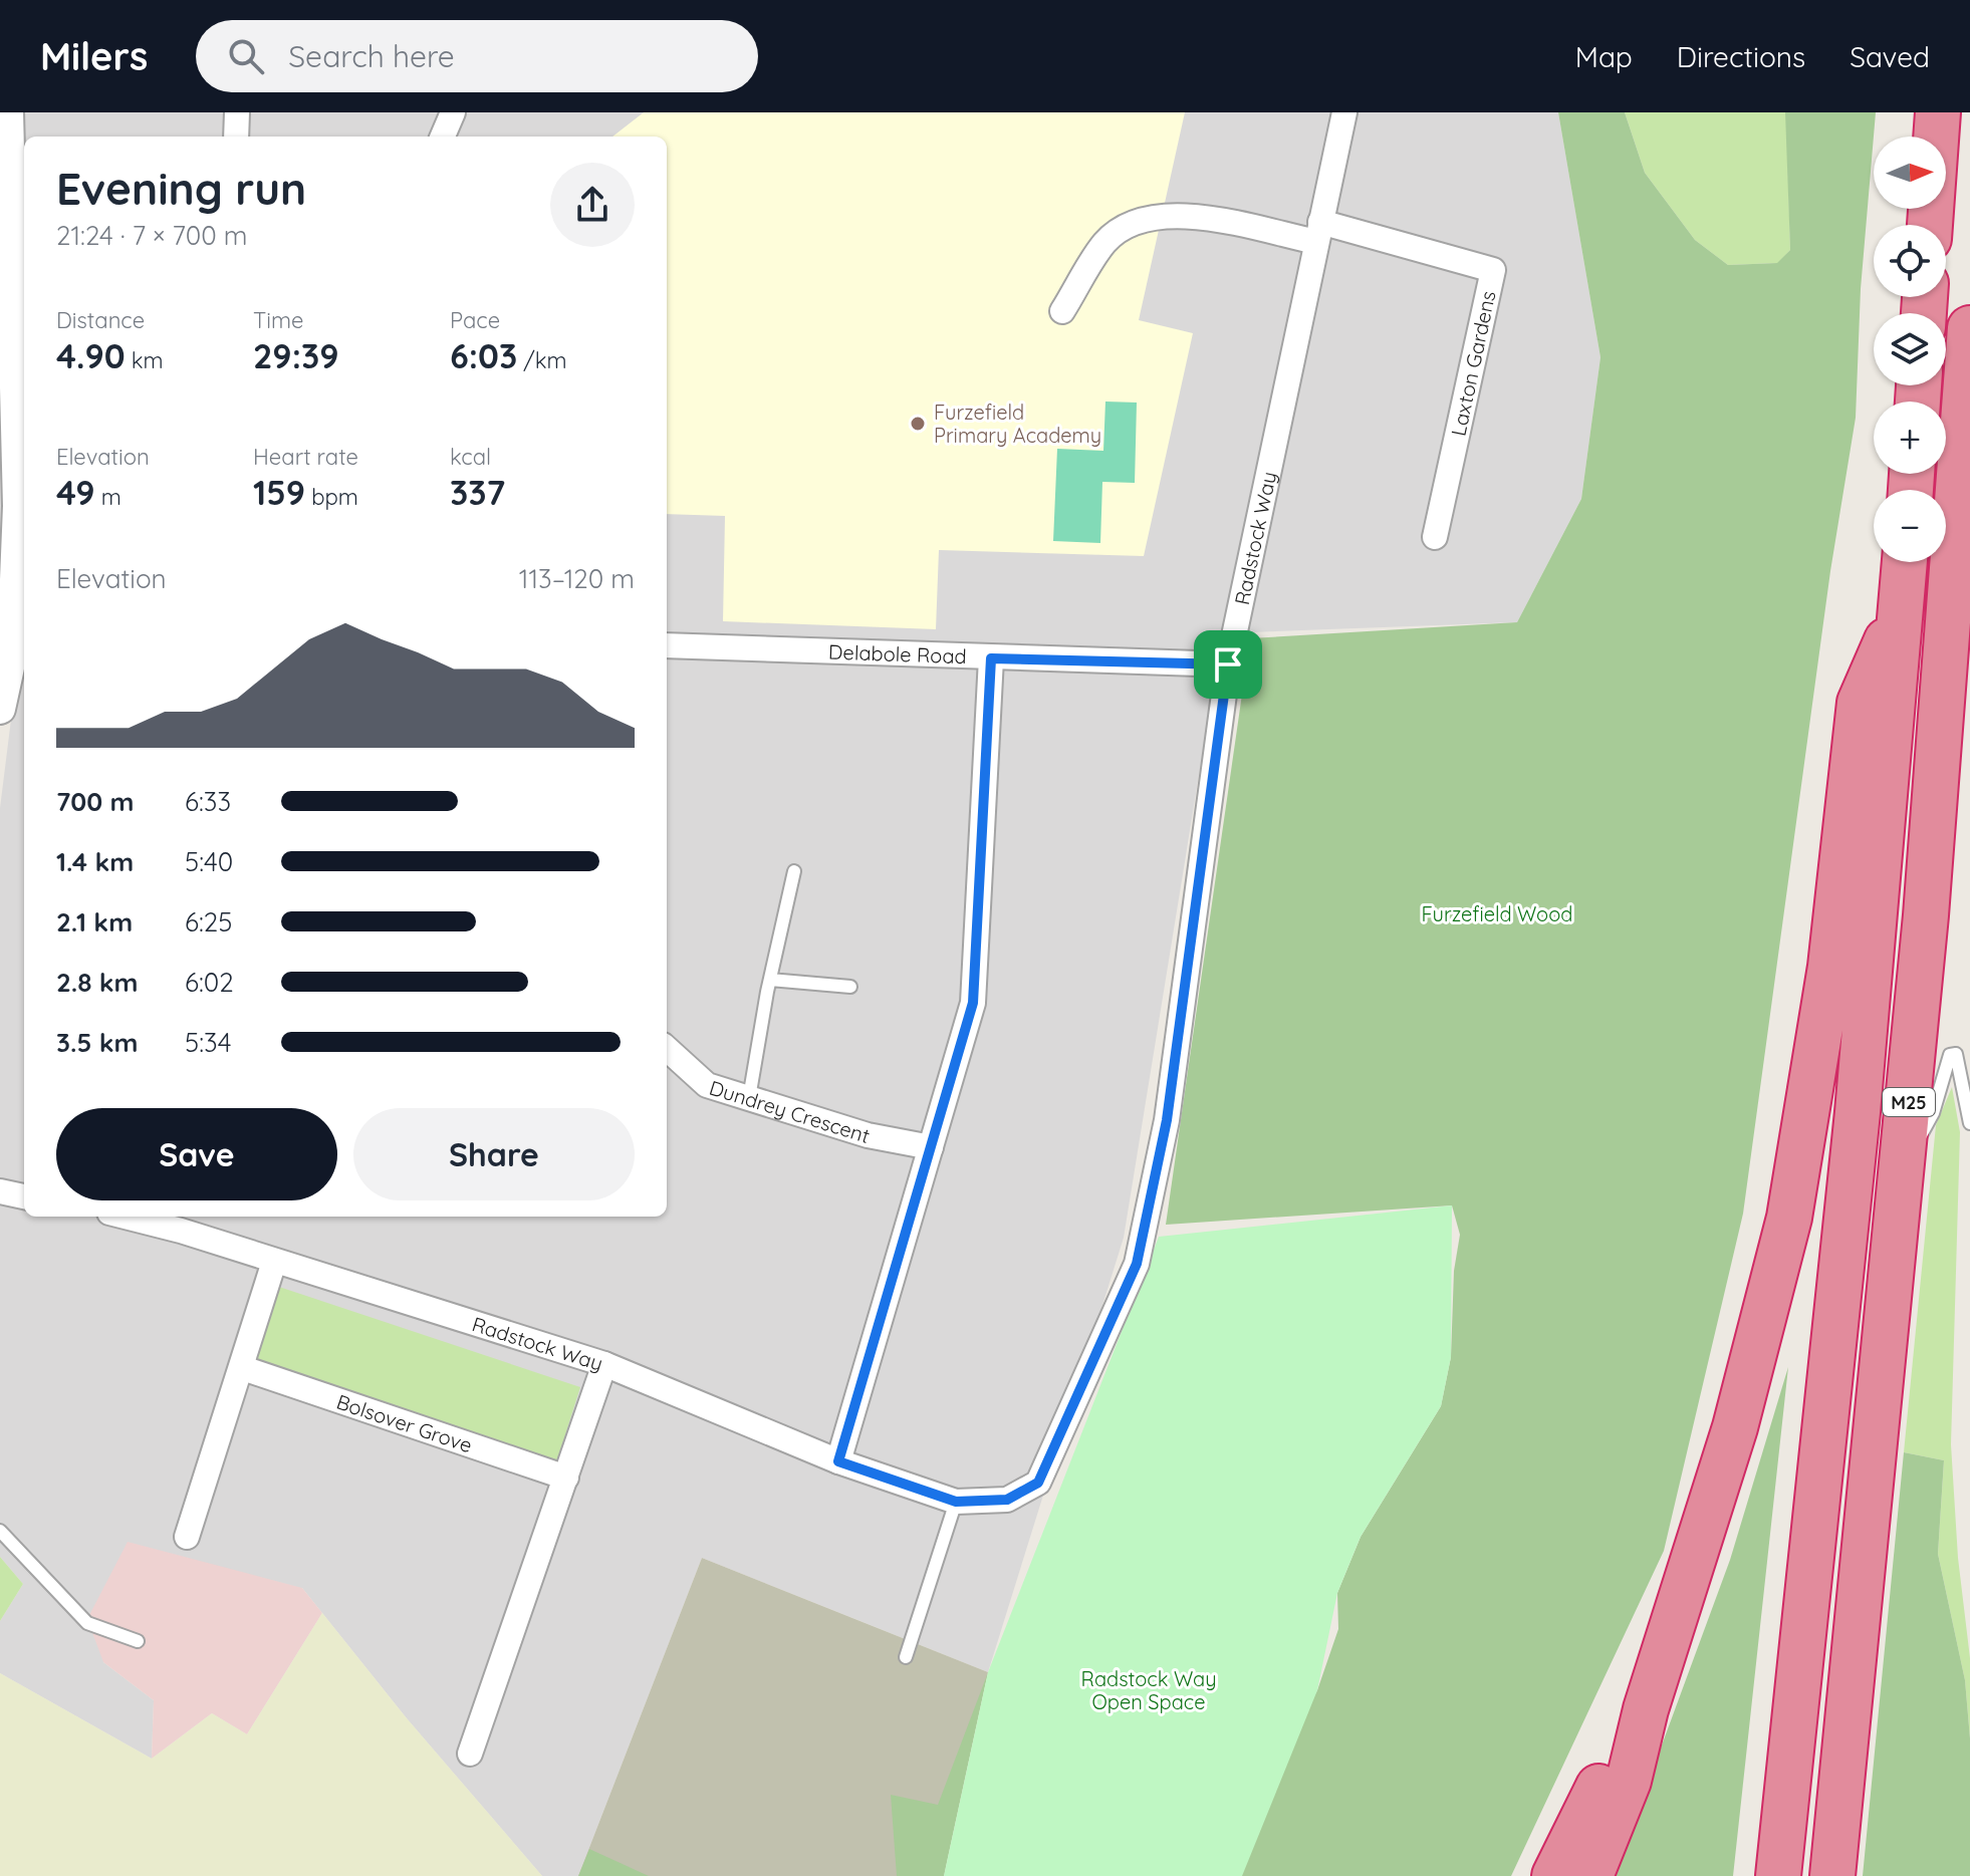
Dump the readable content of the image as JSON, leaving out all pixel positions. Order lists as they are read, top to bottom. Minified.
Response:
{"streets":{"highway":["M25"],"street":["Laxton Gardens","Radstock Way","Delabole Road","Dundrey Crescent","Bolsover Grove"]},"crossings":[["Laxton Gardens","Radstock Way"],["Radstock Way","Delabole Road"]],"parks":["Furzefield Wood","Radstock Way Open Space"],"places":["Furzefield Primary Academy"],"north":"right","page":{"header":"Milers","search":"Search here","nav":["Map","Directions","Saved"],"map_buttons":["+","−"],"heading":["Evening run","21:24 · 7 × 700 m"],"stats":[["Distance","4.90 km"],["Time","29:39"],["Pace","6:03 /km"],["Elevation","49 m"],["Heart rate","159 bpm"],["kcal","337"]],"chart":["Elevation","113–120 m"],"list":[{"name":"700 m","note":"6:33"},{"name":"1.4 km","note":"5:40"},{"name":"2.1 km","note":"6:25"},{"name":"2.8 km","note":"6:02"},{"name":"3.5 km","note":"5:34"}],"buttons":["Save","Share"]}}
